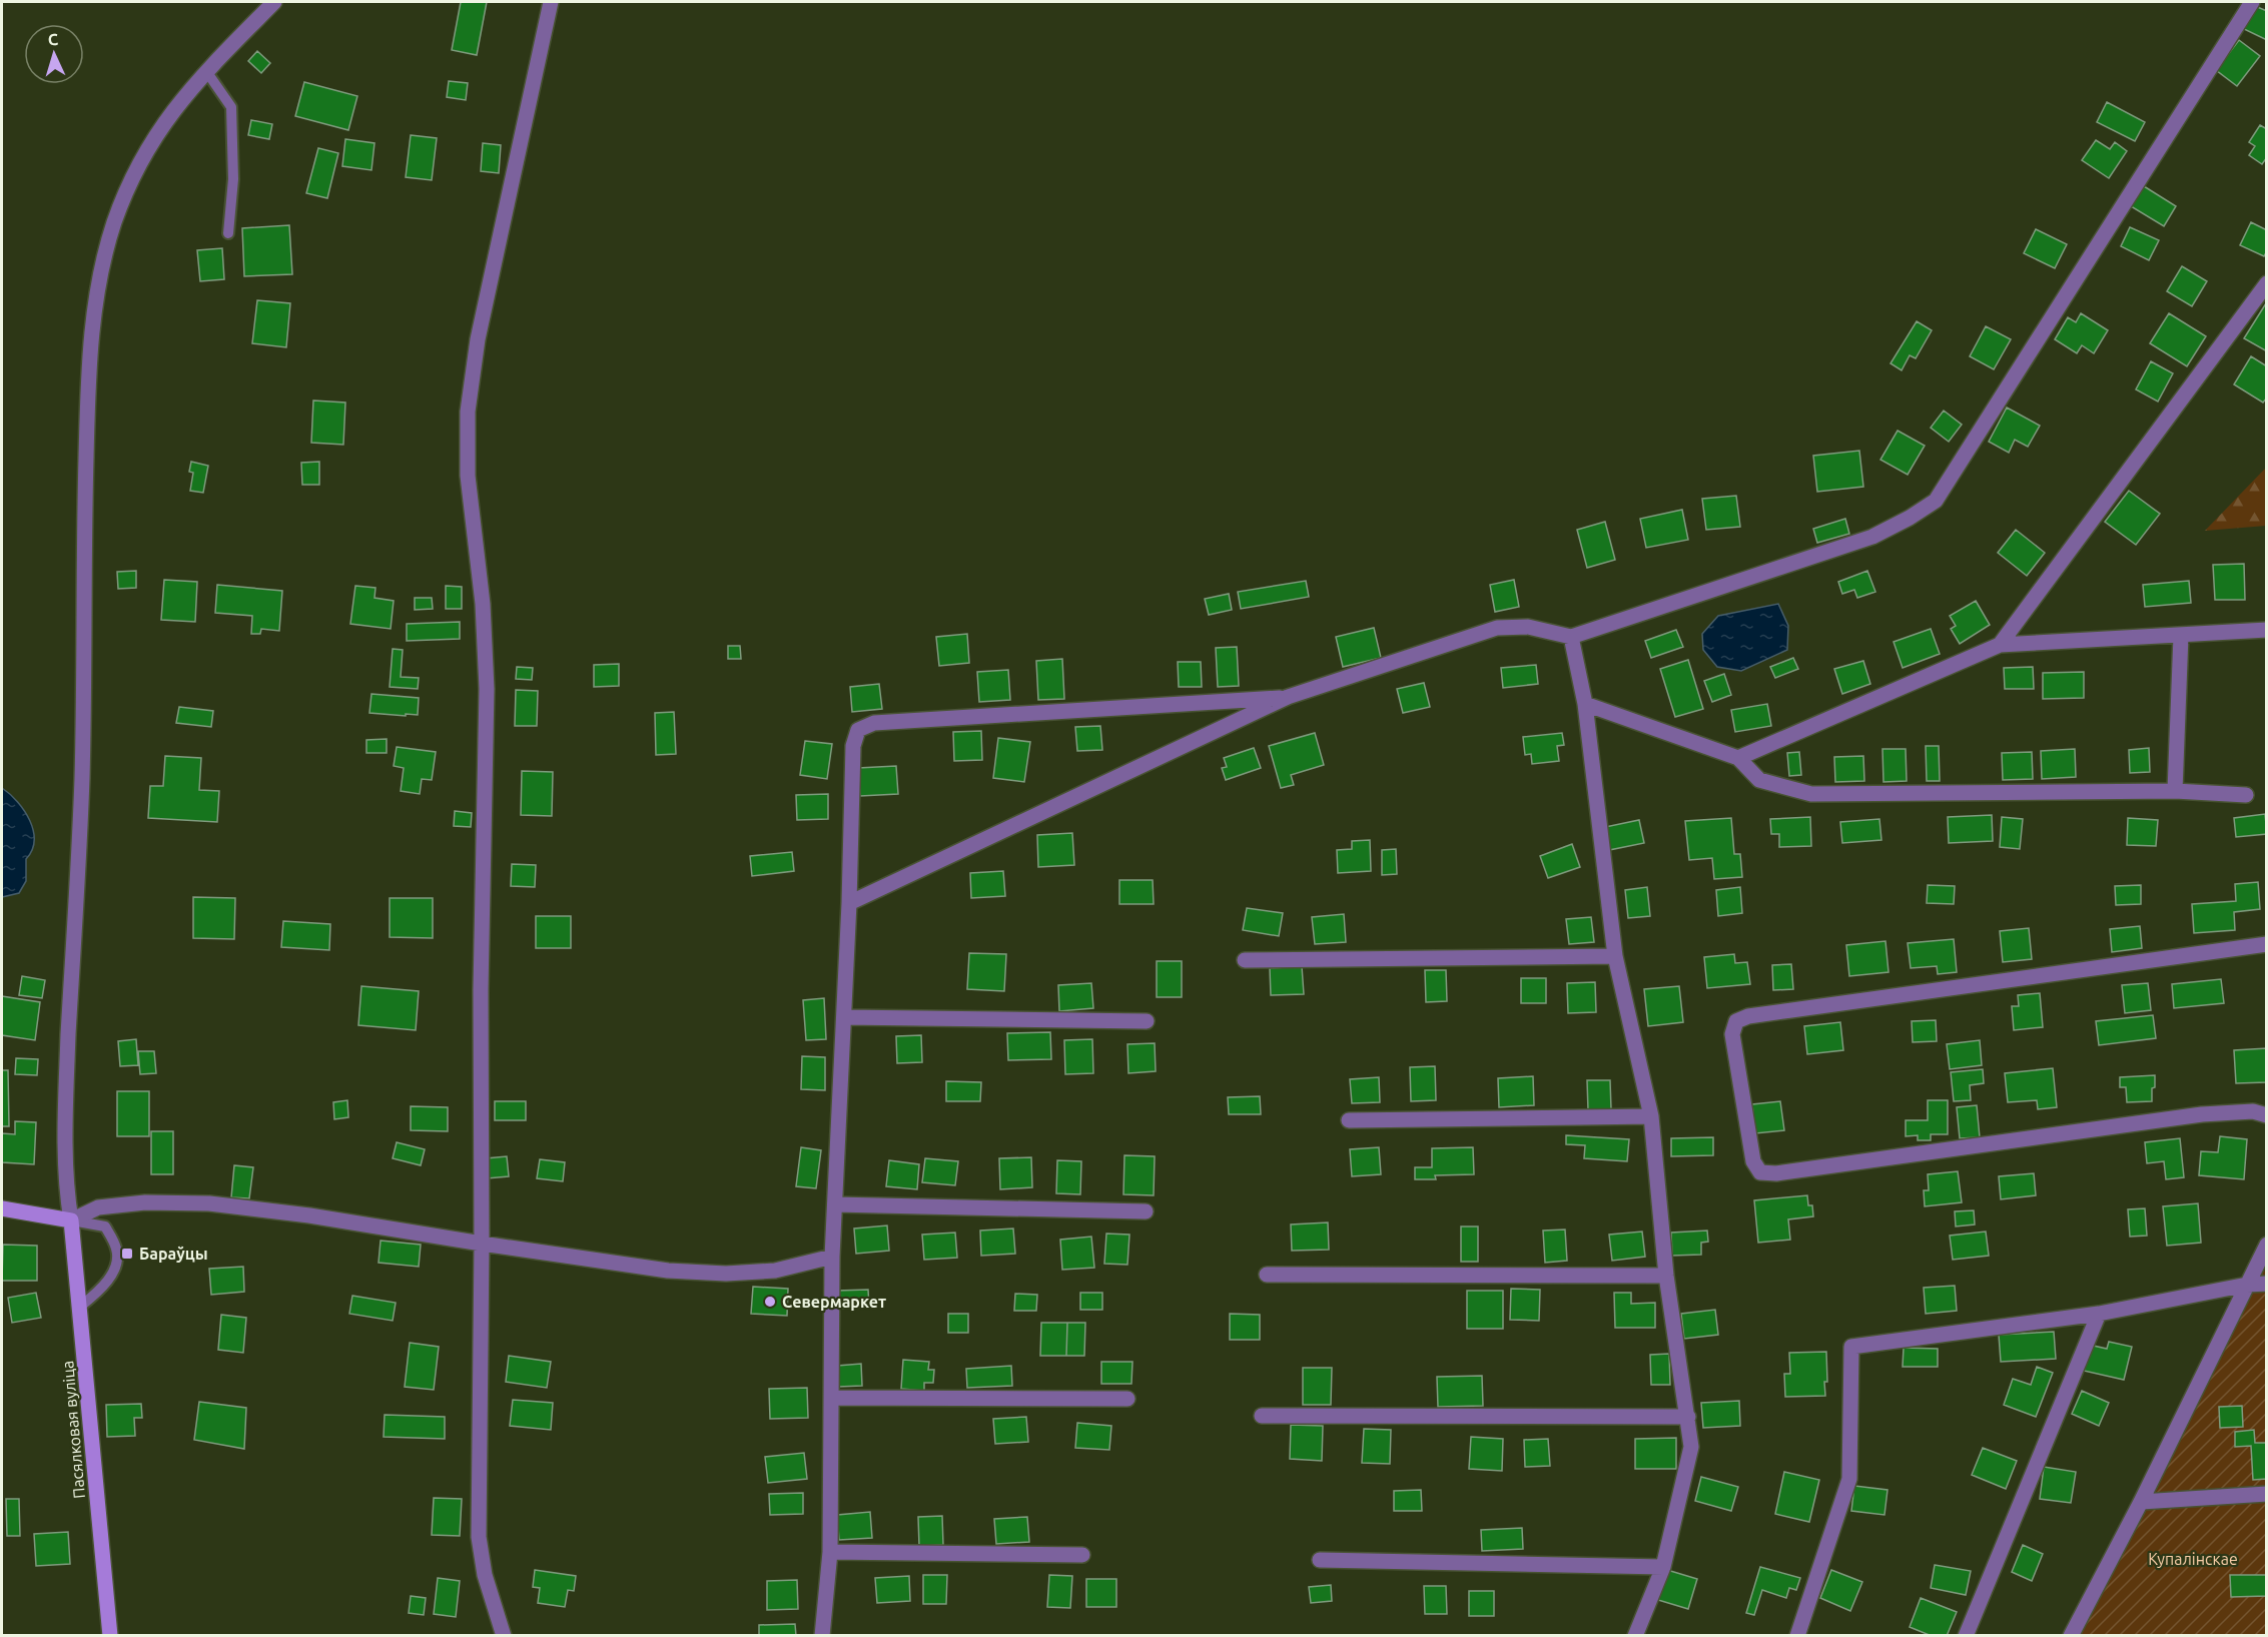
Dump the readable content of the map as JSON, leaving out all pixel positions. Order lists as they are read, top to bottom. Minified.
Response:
{"streets":{"main road":["Пасялковая вуліца"]},"parks":["Купалінскае"],"places":{"transit":["Бараўцы"],"other":["Севермаркет"]},"north":"top"}
